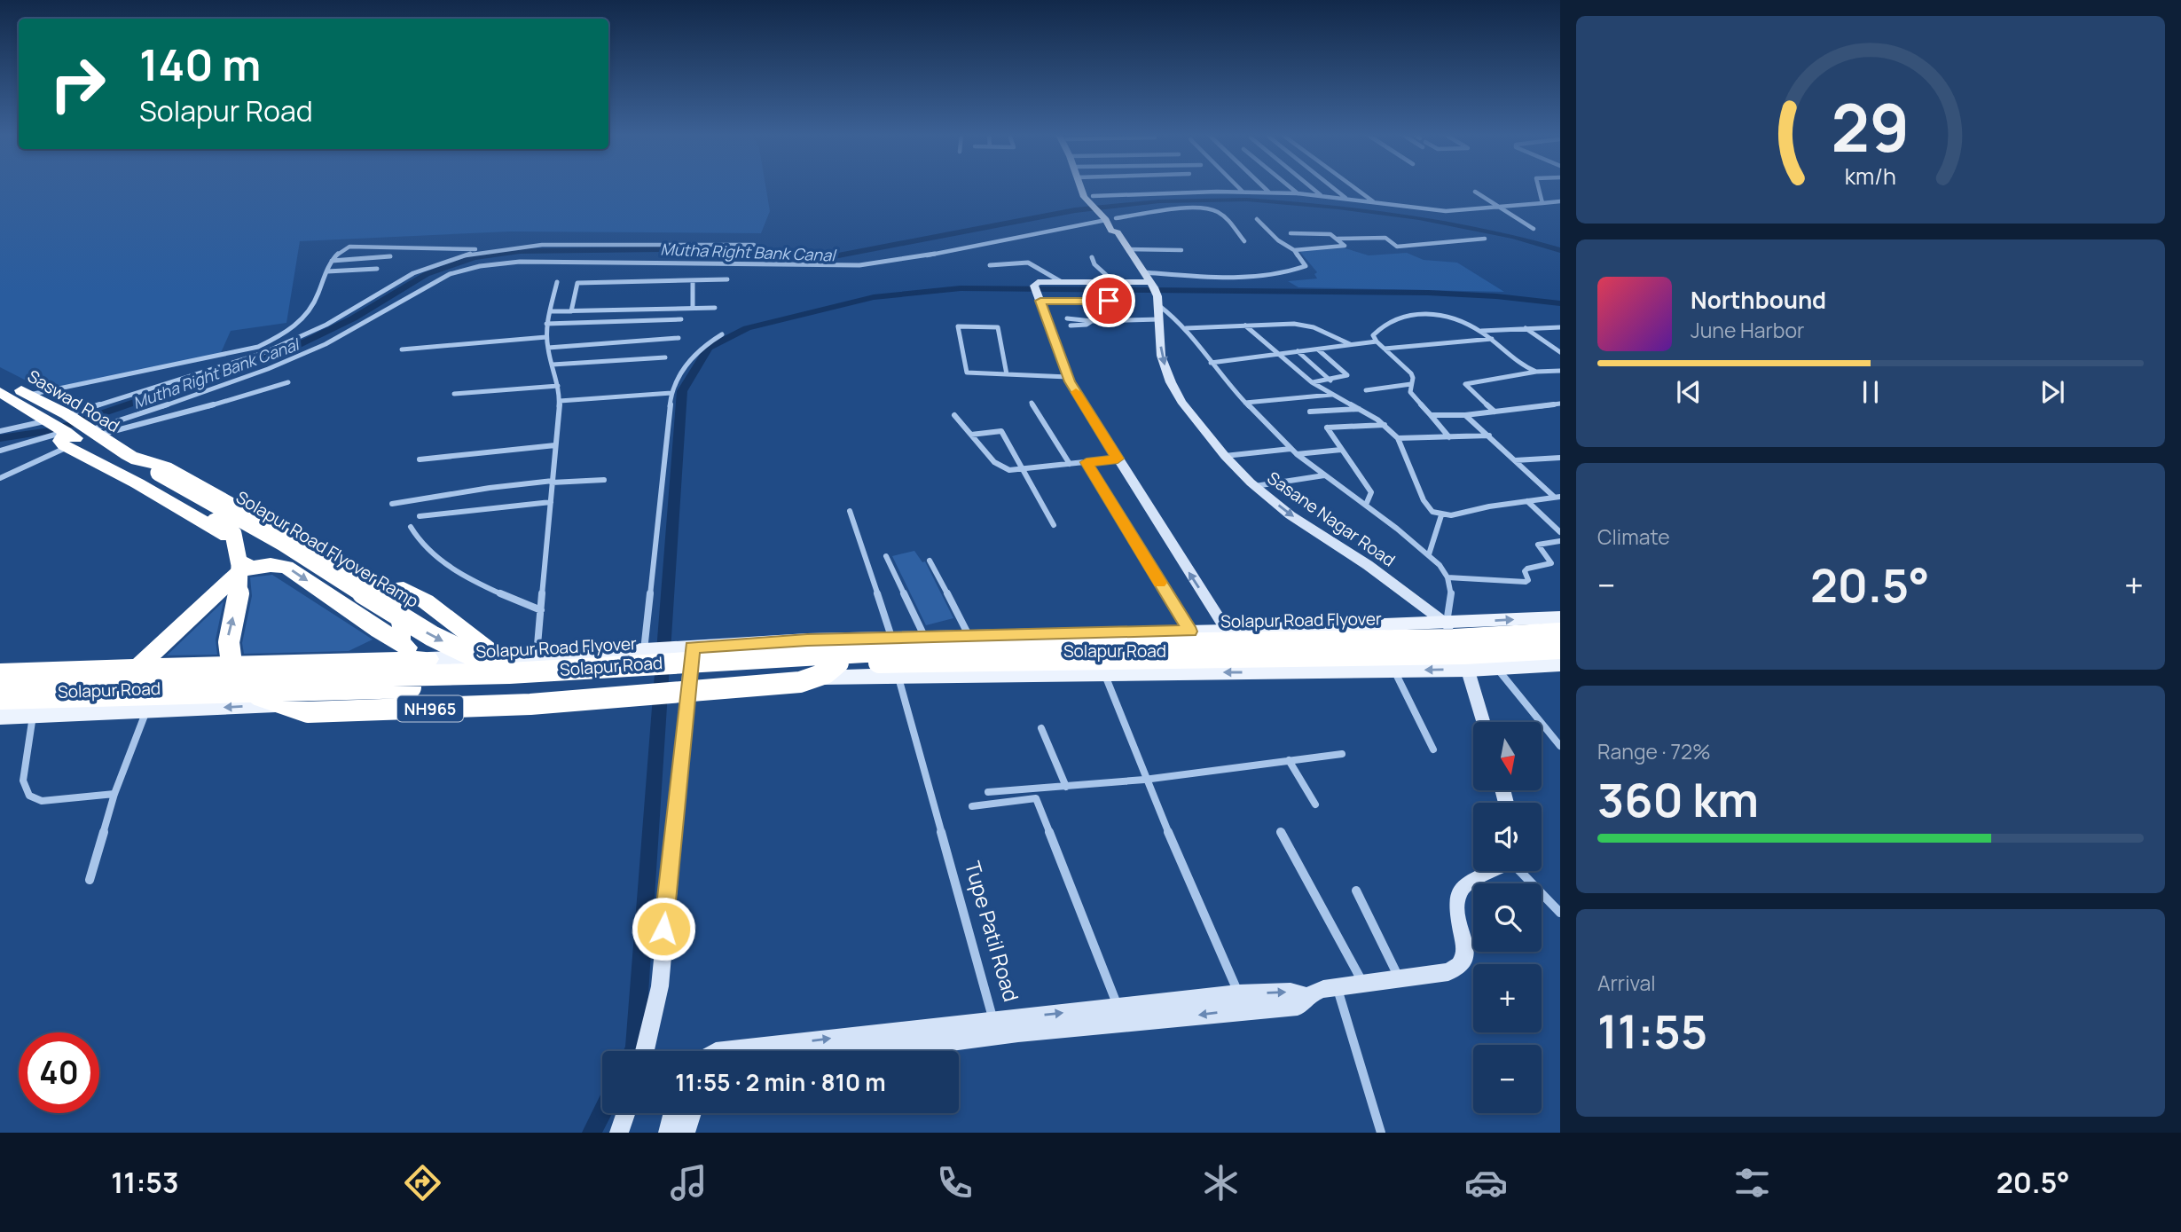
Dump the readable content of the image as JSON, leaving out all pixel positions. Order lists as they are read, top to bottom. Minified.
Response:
{"streets":{"highway":["Saswad Road","Solapur Road Flyover Ramp","Solapur Road Flyover","Solapur Road","NH965"],"street":["Sasane Nagar Road","Tupe Patil Road"]},"crossings":[["Saswad Road","Solapur Road Flyover Ramp"],["Saswad Road","NH965"],["Sasane Nagar Road","Solapur Road"],["Solapur Road Flyover Ramp","Solapur Road Flyover"],["Solapur Road Flyover Ramp","Solapur Road"],["Solapur Road Flyover Ramp","NH965"],["Solapur Road Flyover","Solapur Road"],["Solapur Road Flyover","NH965"],["Solapur Road","Tupe Patil Road"]],"water":["Mutha Right Bank Canal"],"north":"bottom","page":{"turn":["140 m","Solapur Road"],"song":["Northbound","June Harbor"],"tile":["Climate",["Range · 72%","360 km"],["Arrival","11:55"]],"heat":["−","20.5°","+"],"map_buttons":["+","−"],"limit":"40","trip":"11:55 · 2 min · 810 m","tabs":["11:53","20.5°"],"gauge":["29","km/h"]}}
